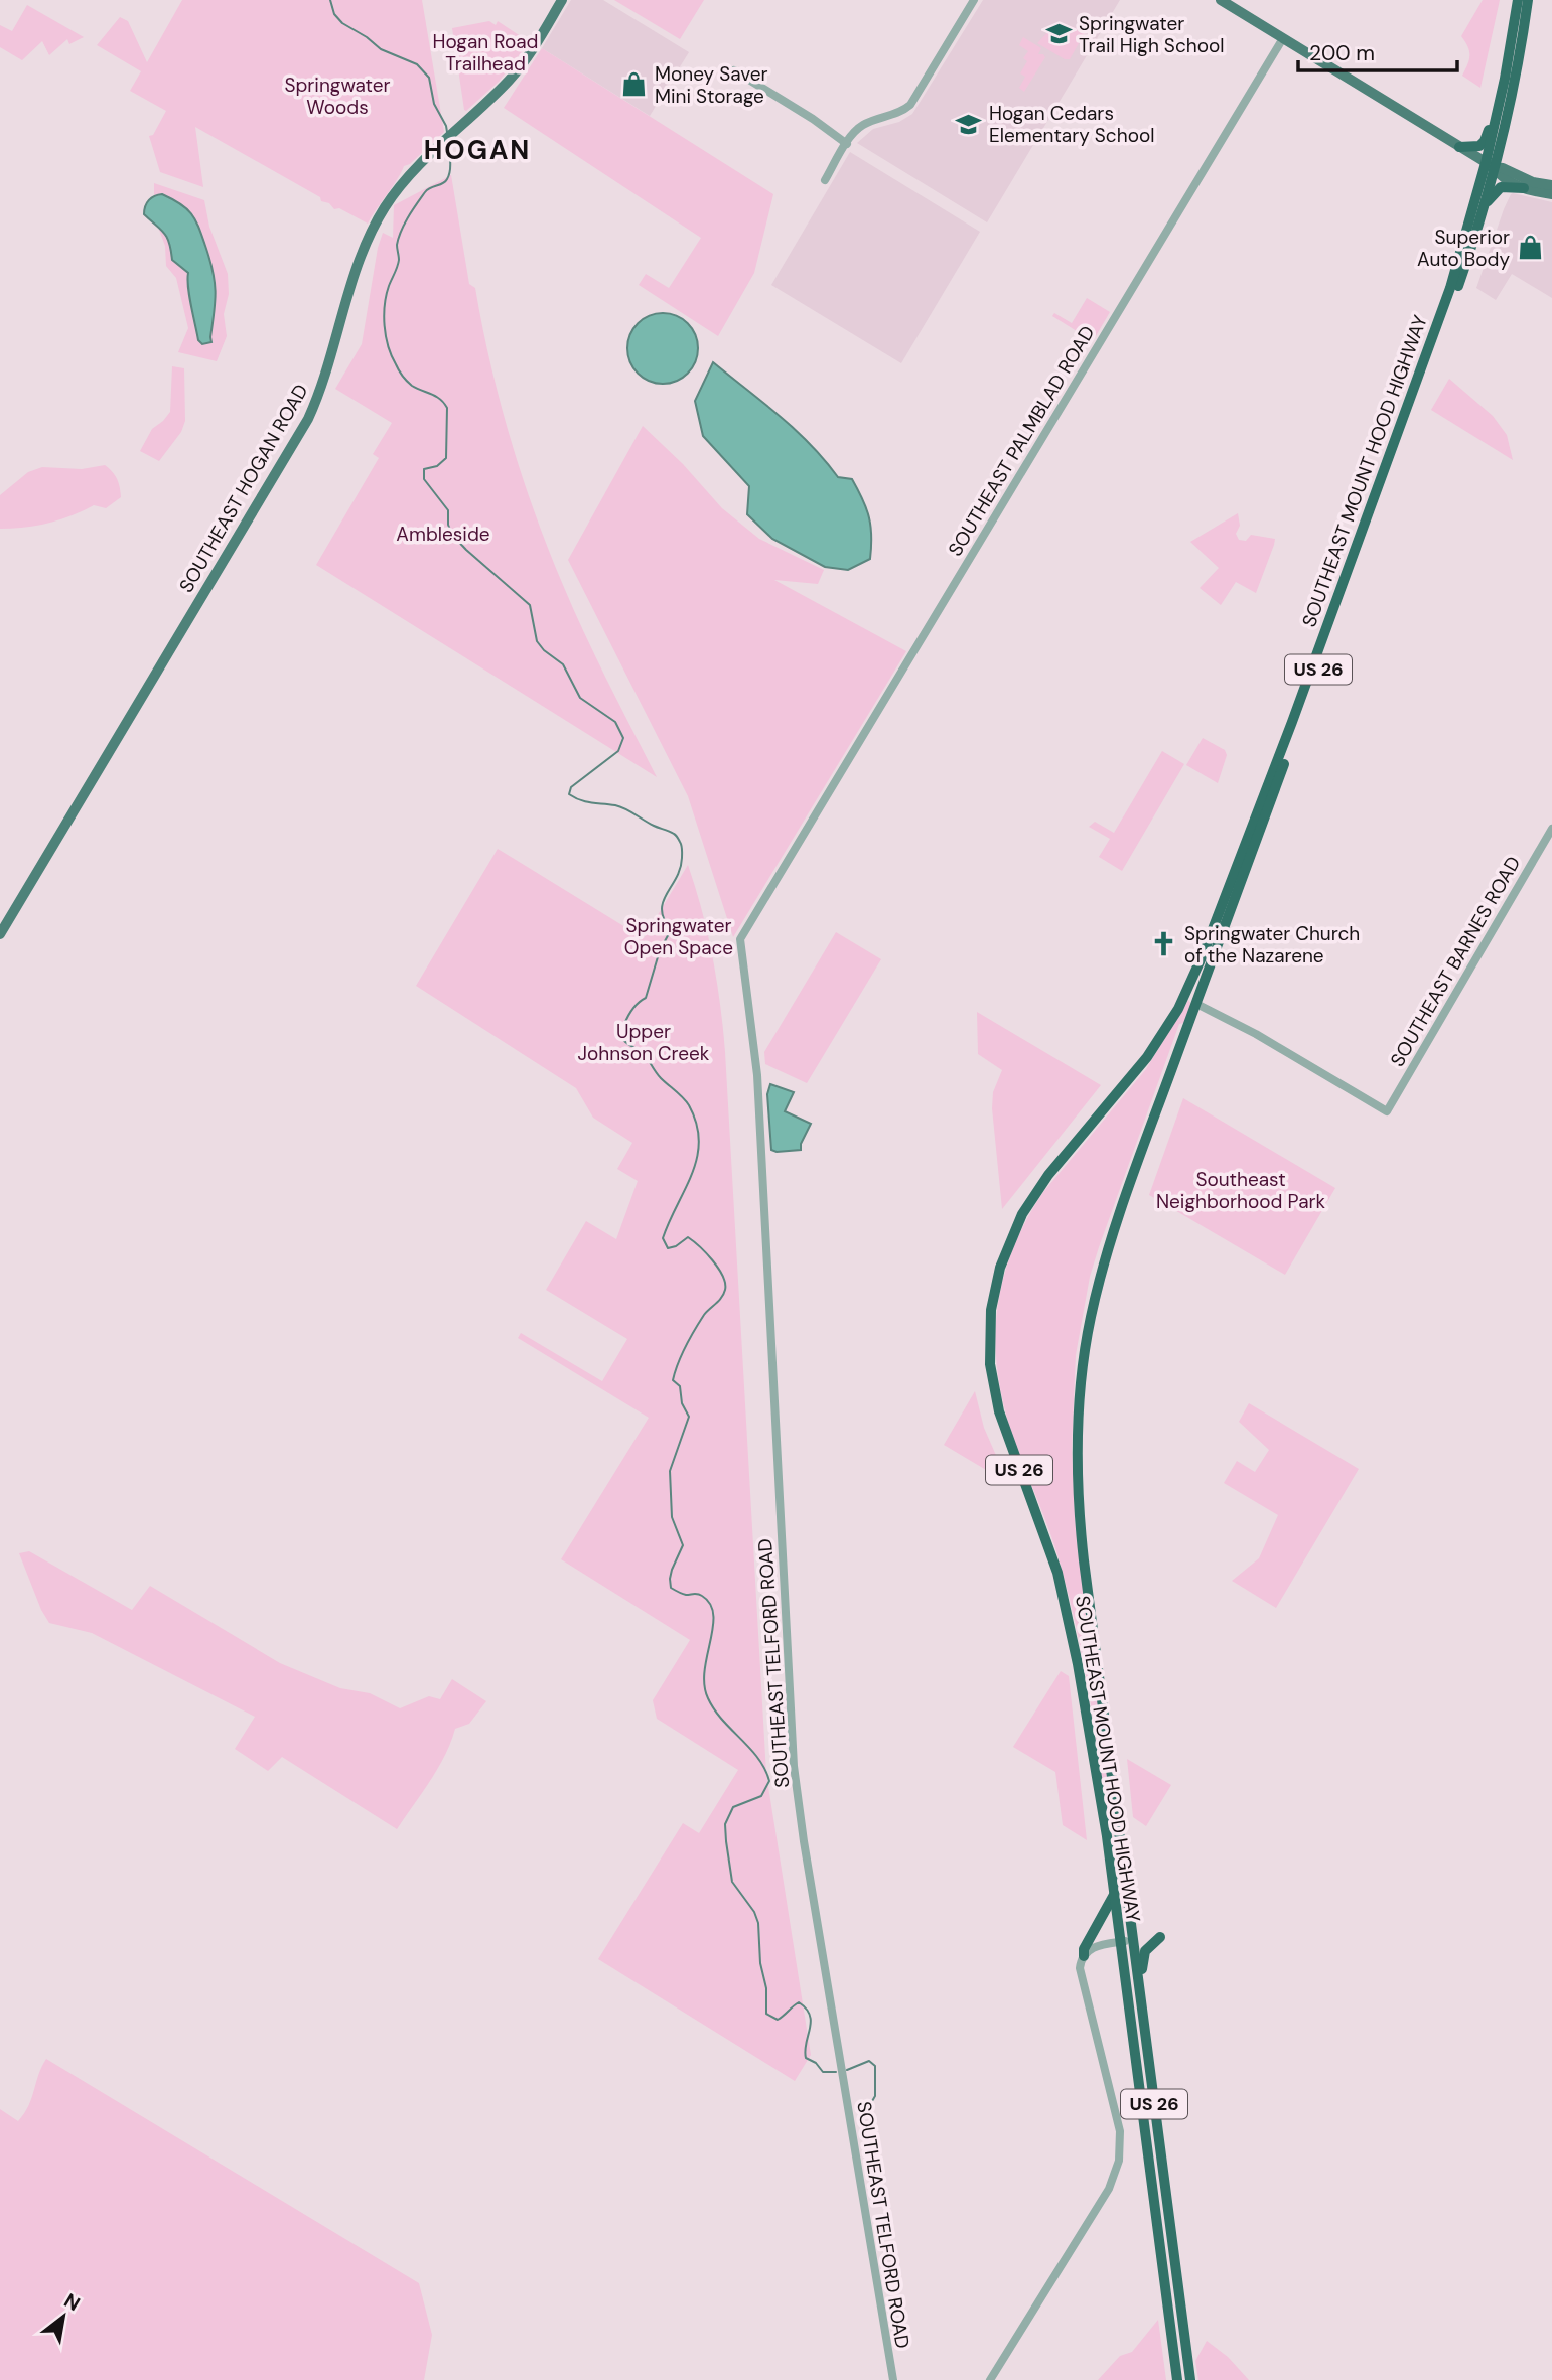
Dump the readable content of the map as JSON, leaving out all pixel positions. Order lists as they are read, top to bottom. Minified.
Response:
{"streets":{"highway":["SOUTHEAST MOUNT HOOD HIGHWAY","US 26"],"main road":["SOUTHEAST HOGAN ROAD"],"street":["SOUTHEAST PALMBLAD ROAD","SOUTHEAST BARNES ROAD","SOUTHEAST TELFORD ROAD"]},"crossings":[["SOUTHEAST PALMBLAD ROAD","SOUTHEAST TELFORD ROAD"],["SOUTHEAST MOUNT HOOD HIGHWAY","SOUTHEAST BARNES ROAD"]],"districts":["HOGAN"],"parks":["Hogan Road Trailhead","Springwater Woods","Ambleside","Springwater Open Space","Upper Johnson Creek","Southeast Neighborhood Park"],"places":{"school or university":["Springwater Trail High School","Hogan Cedars Elementary School"],"shop":["Money Saver Mini Storage","Superior Auto Body"],"church":["Springwater Church of the Nazarene"]},"scale_bar":"200 m","north":"top right"}
